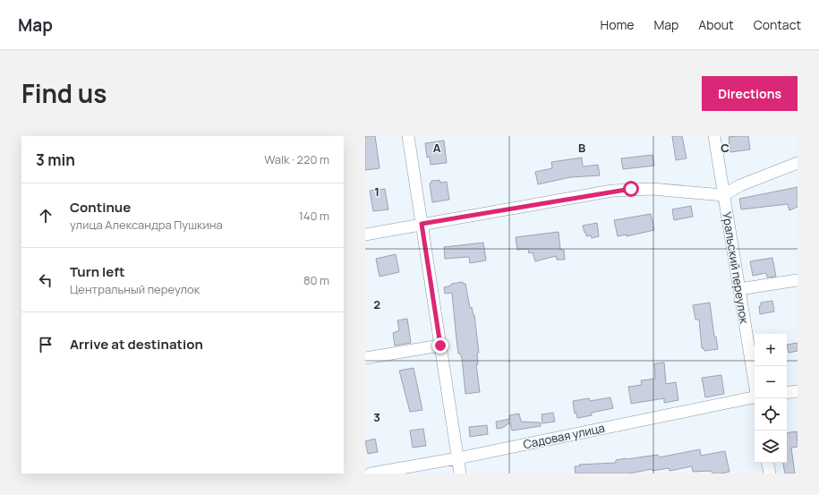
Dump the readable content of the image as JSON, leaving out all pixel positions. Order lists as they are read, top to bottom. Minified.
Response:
{"streets":{"street":["Уральский переулок","Садовая улица"]},"page":{"header":"Map","nav":["Home","Map","About","Contact"],"title":"Find us","buttons":"Directions","heading":["3 min","Walk · 220 m"],"list":[["Continue","улица Александра Пушкина","140 m"],["Turn left","Центральный переулок","80 m"],"Arrive at destination"],"map_buttons":["+","−"]},"grid":{"columns":["A","B","C"],"rows":["1","2","3"]}}
